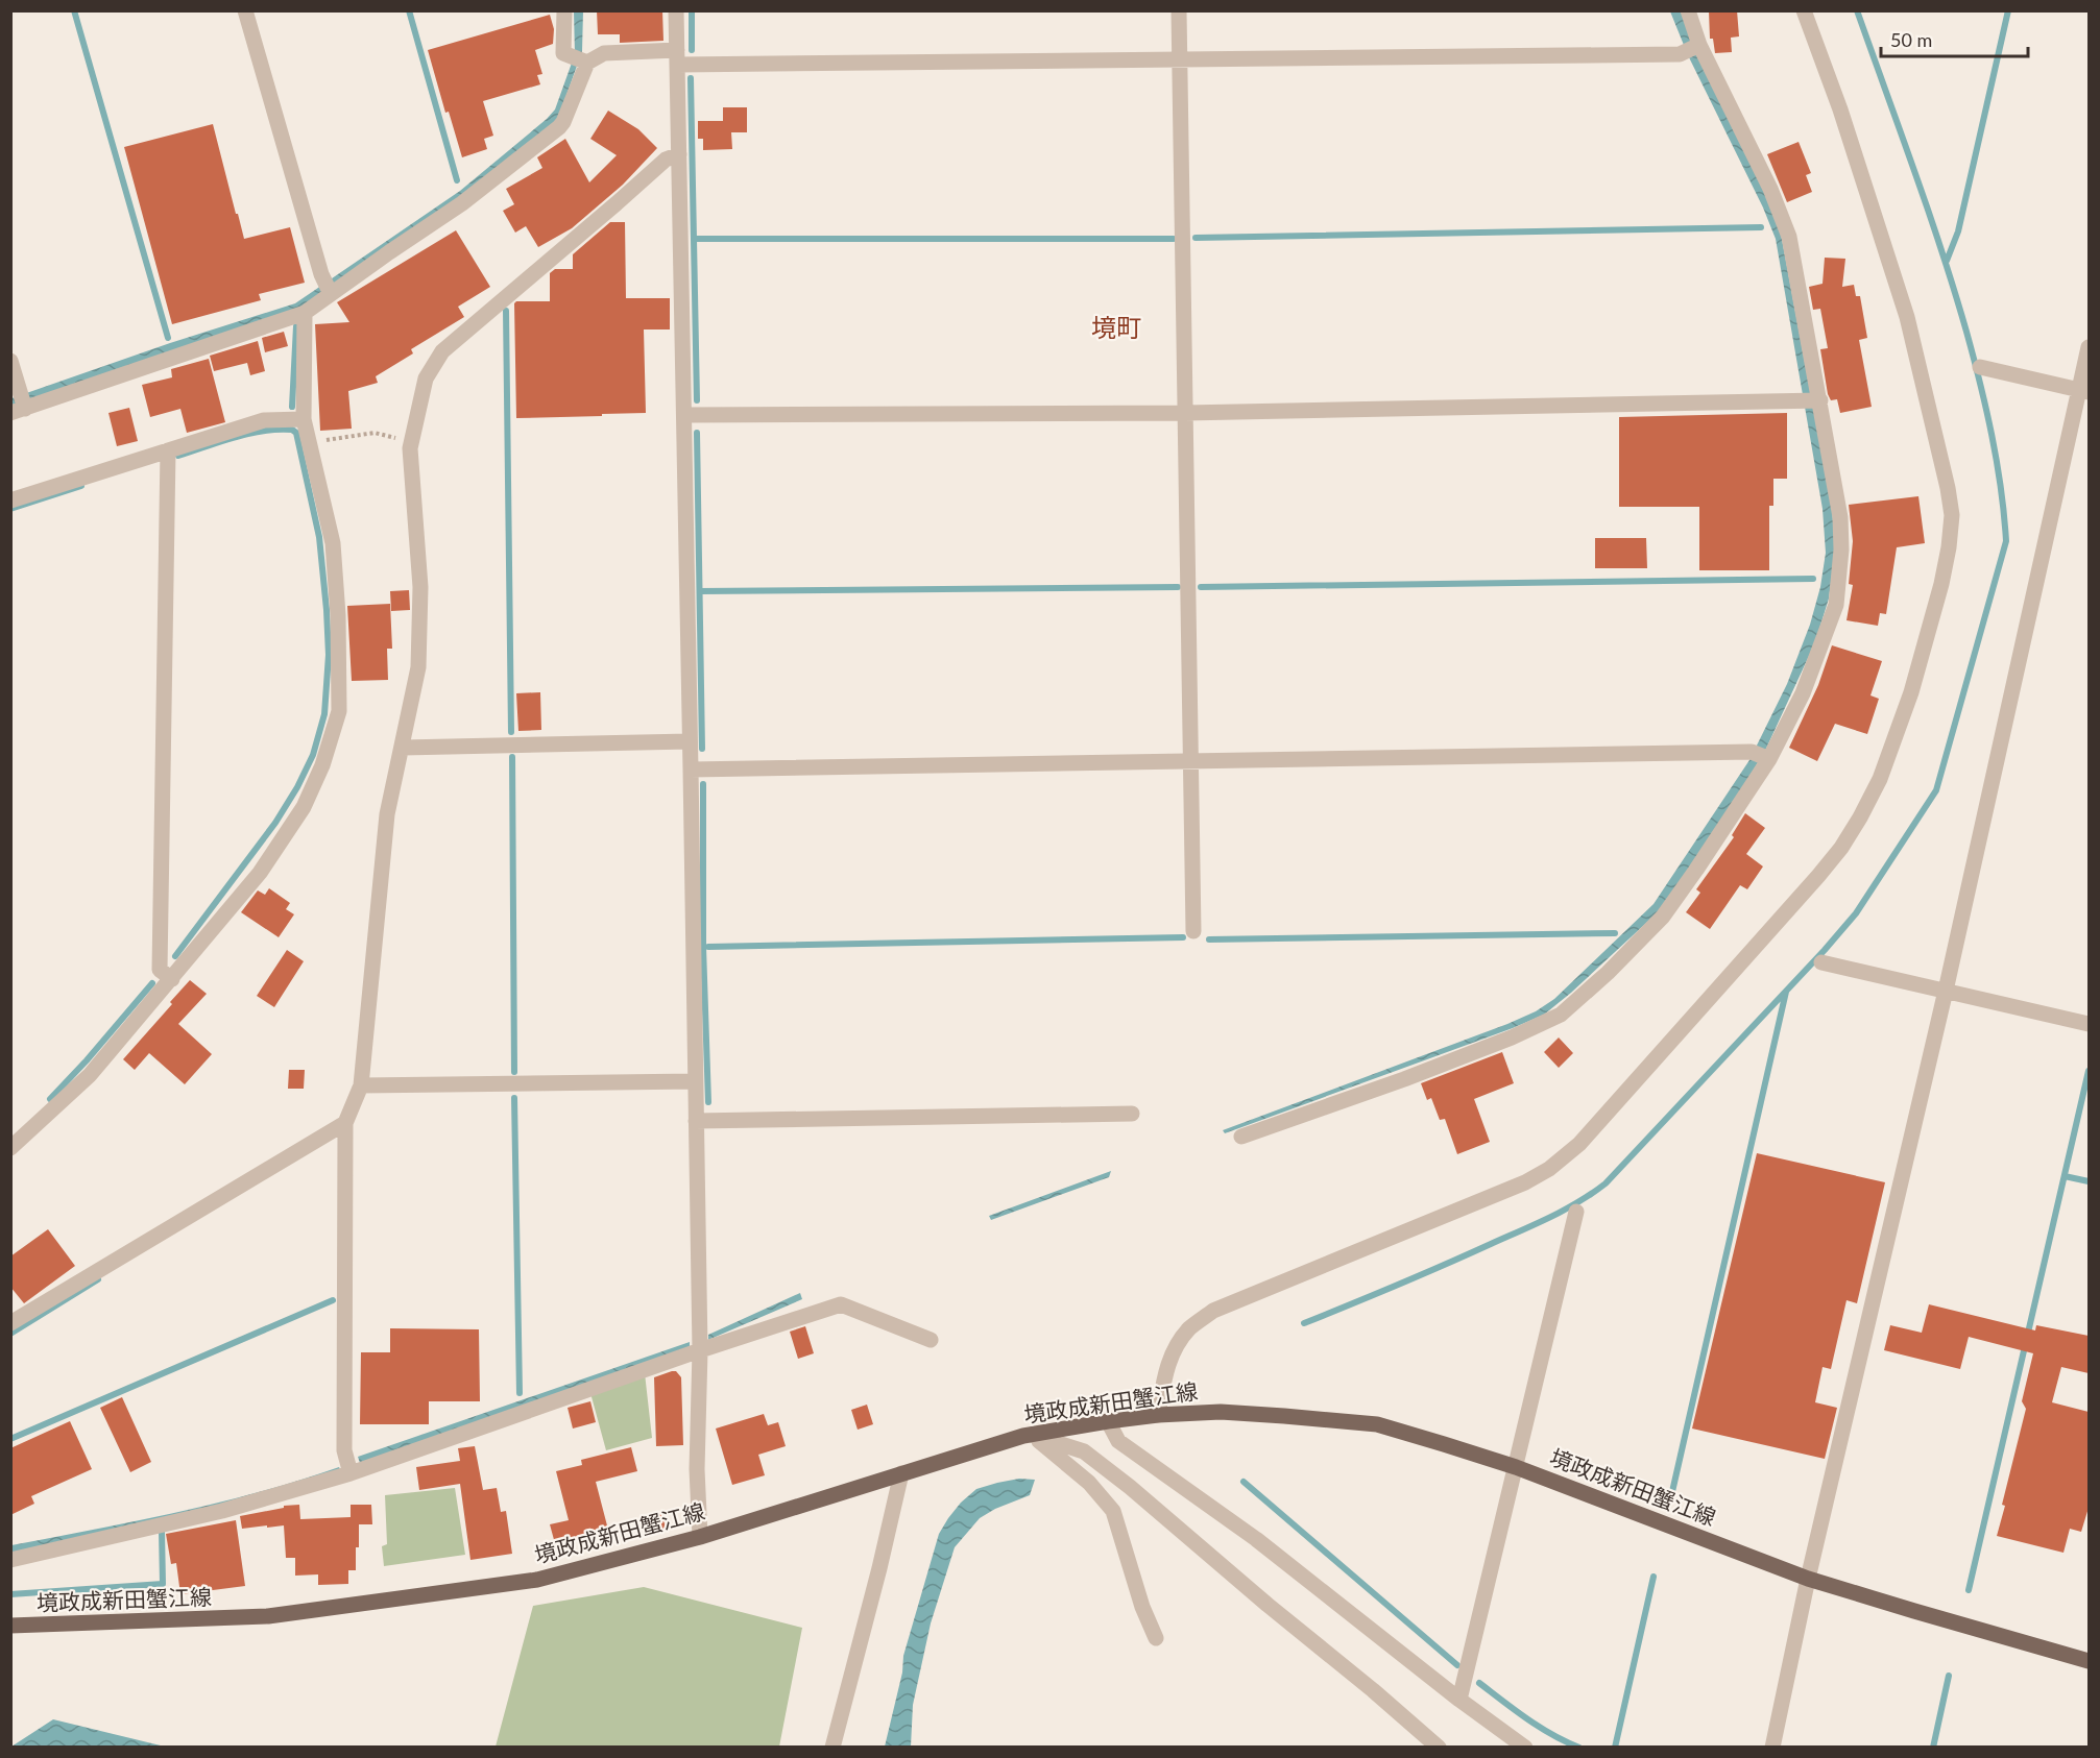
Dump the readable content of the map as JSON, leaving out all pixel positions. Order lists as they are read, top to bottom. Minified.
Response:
{"streets":{"main road":["境政成新田蟹江線"]},"districts":["境町"],"scale_bar":"50 m"}
